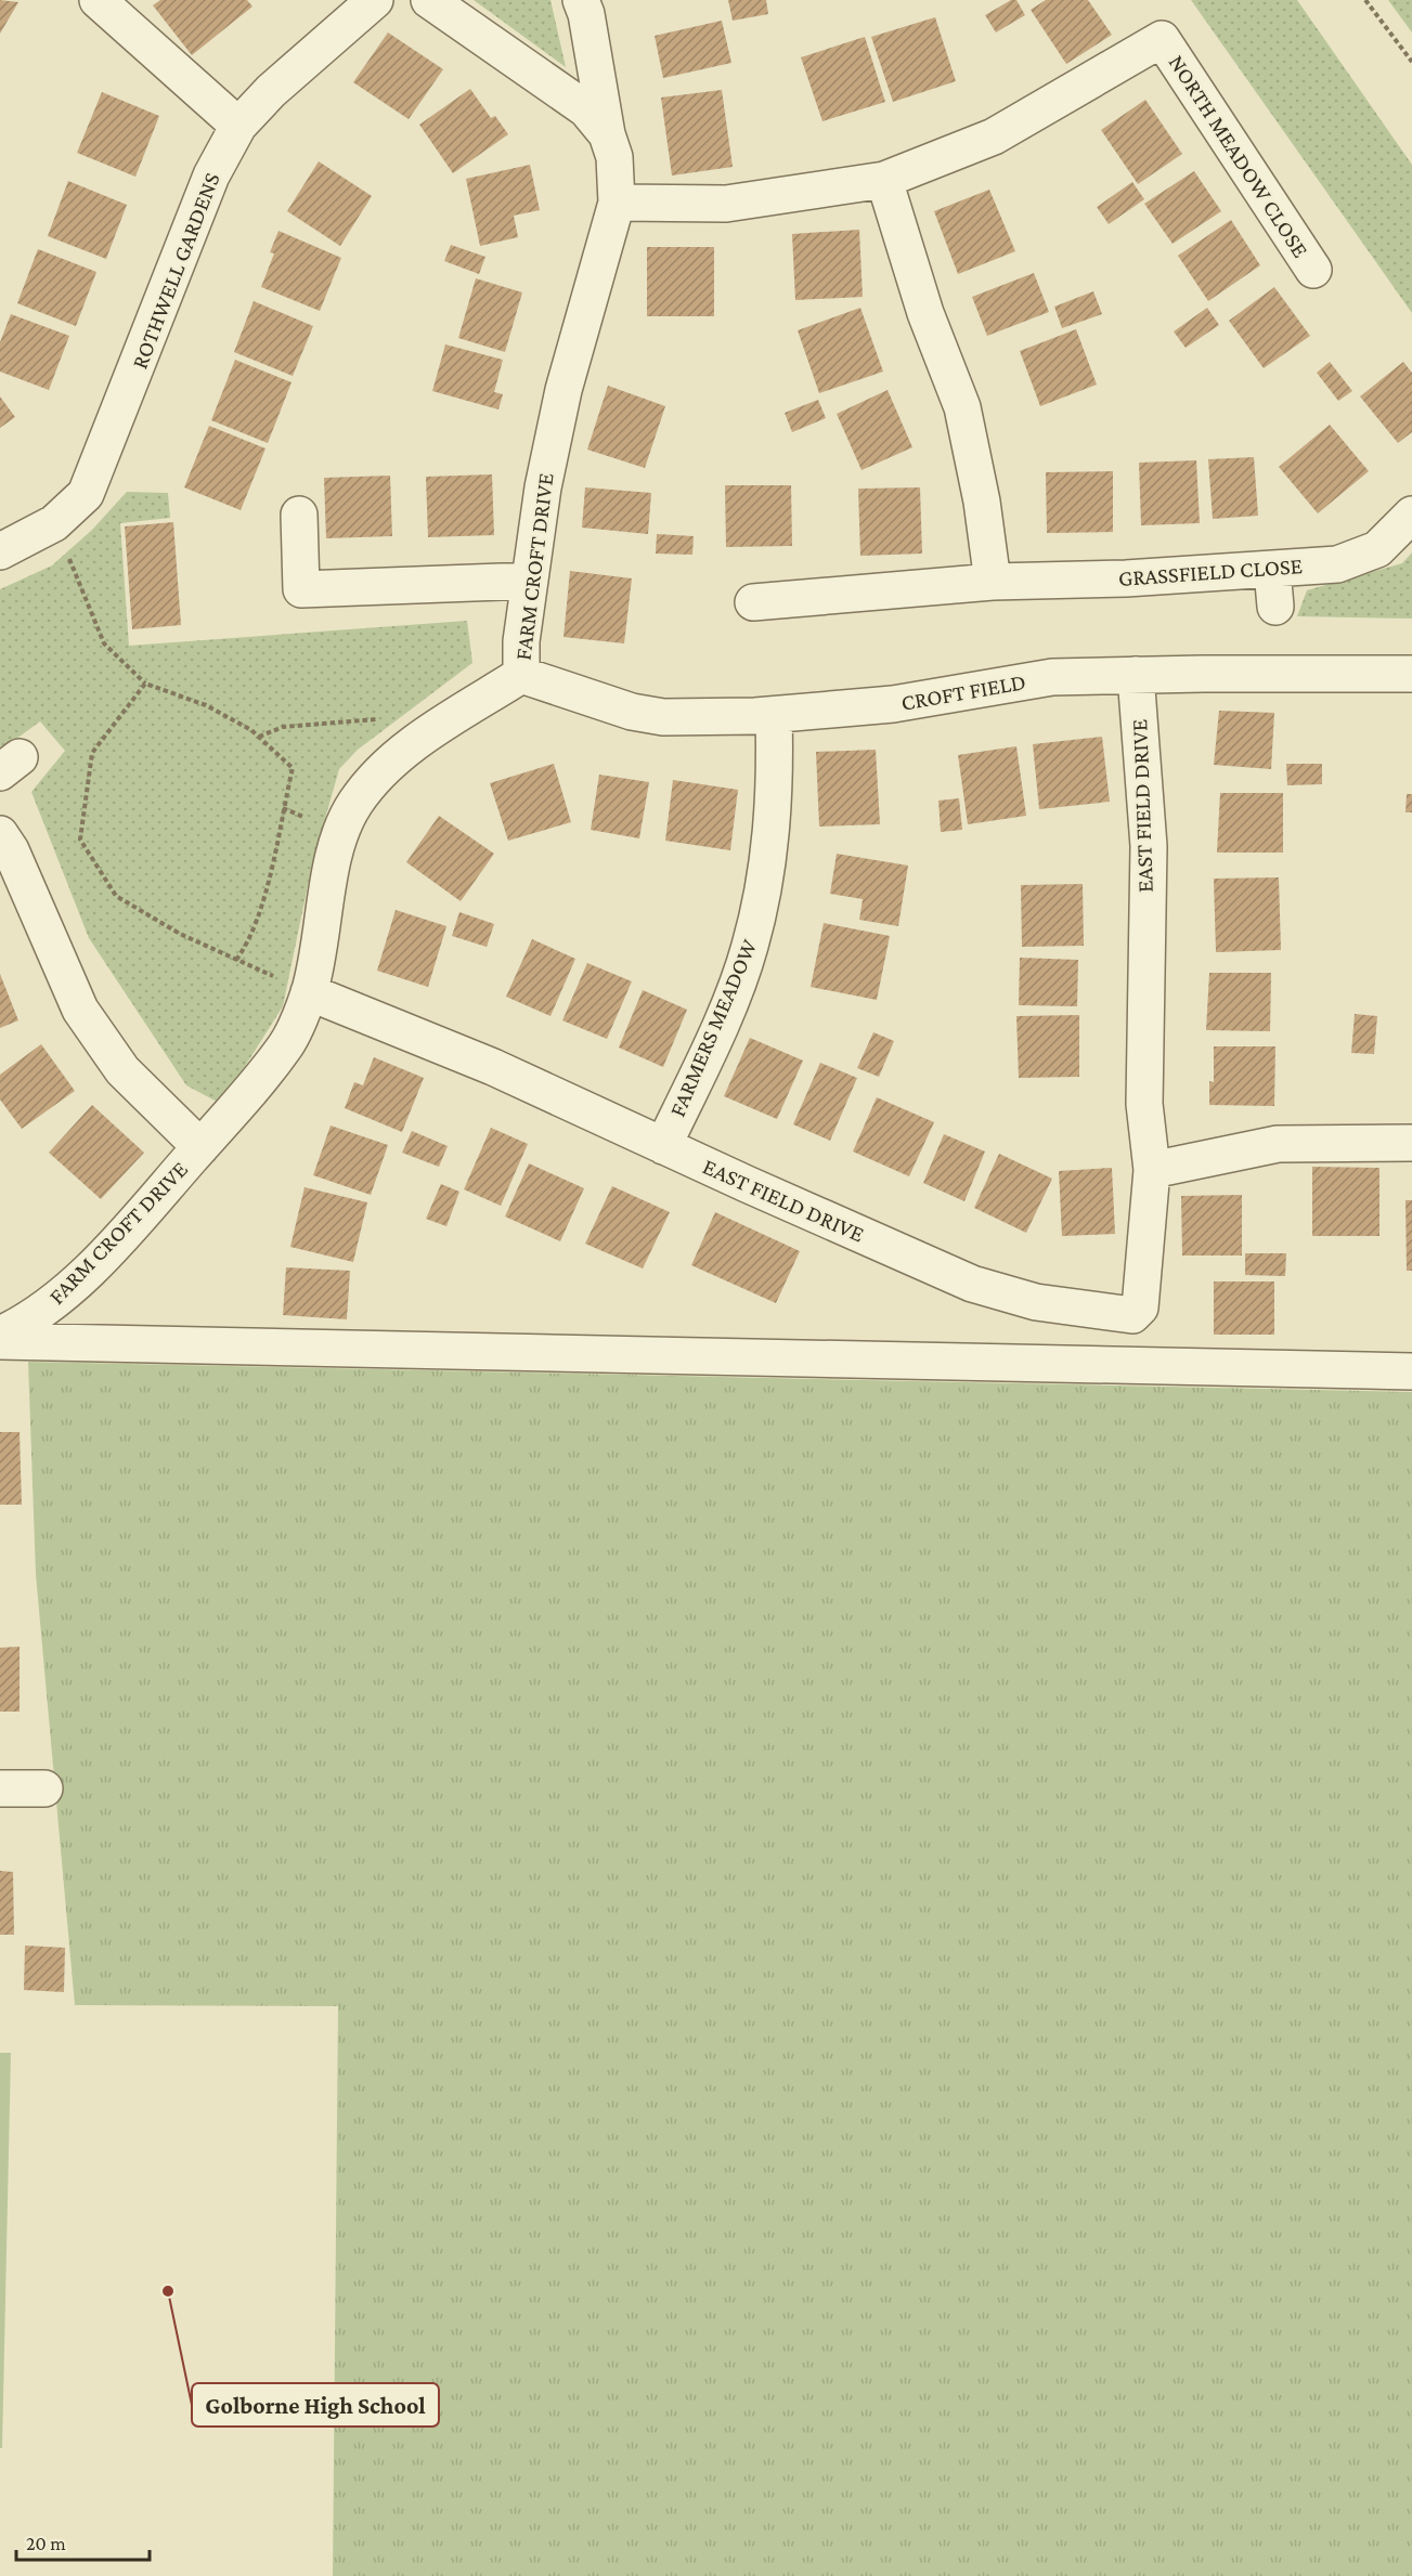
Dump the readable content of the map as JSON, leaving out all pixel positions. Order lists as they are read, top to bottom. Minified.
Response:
{"streets":{"street":["NORTH MEADOW CLOSE","ROTHWELL GARDENS","FARM CROFT DRIVE","GRASSFIELD CLOSE","CROFT FIELD","EAST FIELD DRIVE","FARMERS MEADOW"]},"crossings":[["NORTH MEADOW CLOSE","FARM CROFT DRIVE"],["FARM CROFT DRIVE","CROFT FIELD"],["FARM CROFT DRIVE","EAST FIELD DRIVE"],["CROFT FIELD","EAST FIELD DRIVE"],["CROFT FIELD","FARMERS MEADOW"],["EAST FIELD DRIVE","FARMERS MEADOW"]],"places":["Golborne High School"],"scale_bar":"20 m"}
